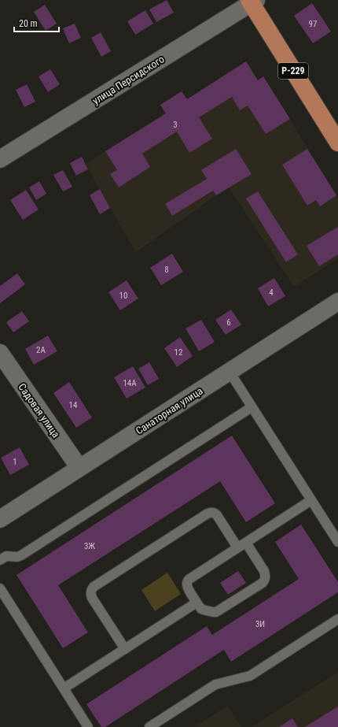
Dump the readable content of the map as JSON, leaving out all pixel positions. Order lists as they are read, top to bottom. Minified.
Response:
{"streets":{"main road":["Р-229"],"street":["улица Персидского","Садовая улица","Санаторная улица"]},"crossings":[["Р-229","улица Персидского"],["Садовая улица","Санаторная улица"]],"house_numbers":["97","3","8","4","10","6","2А","12","14А","14","1","3Ж","3И"],"scale_bar":"20 m"}
